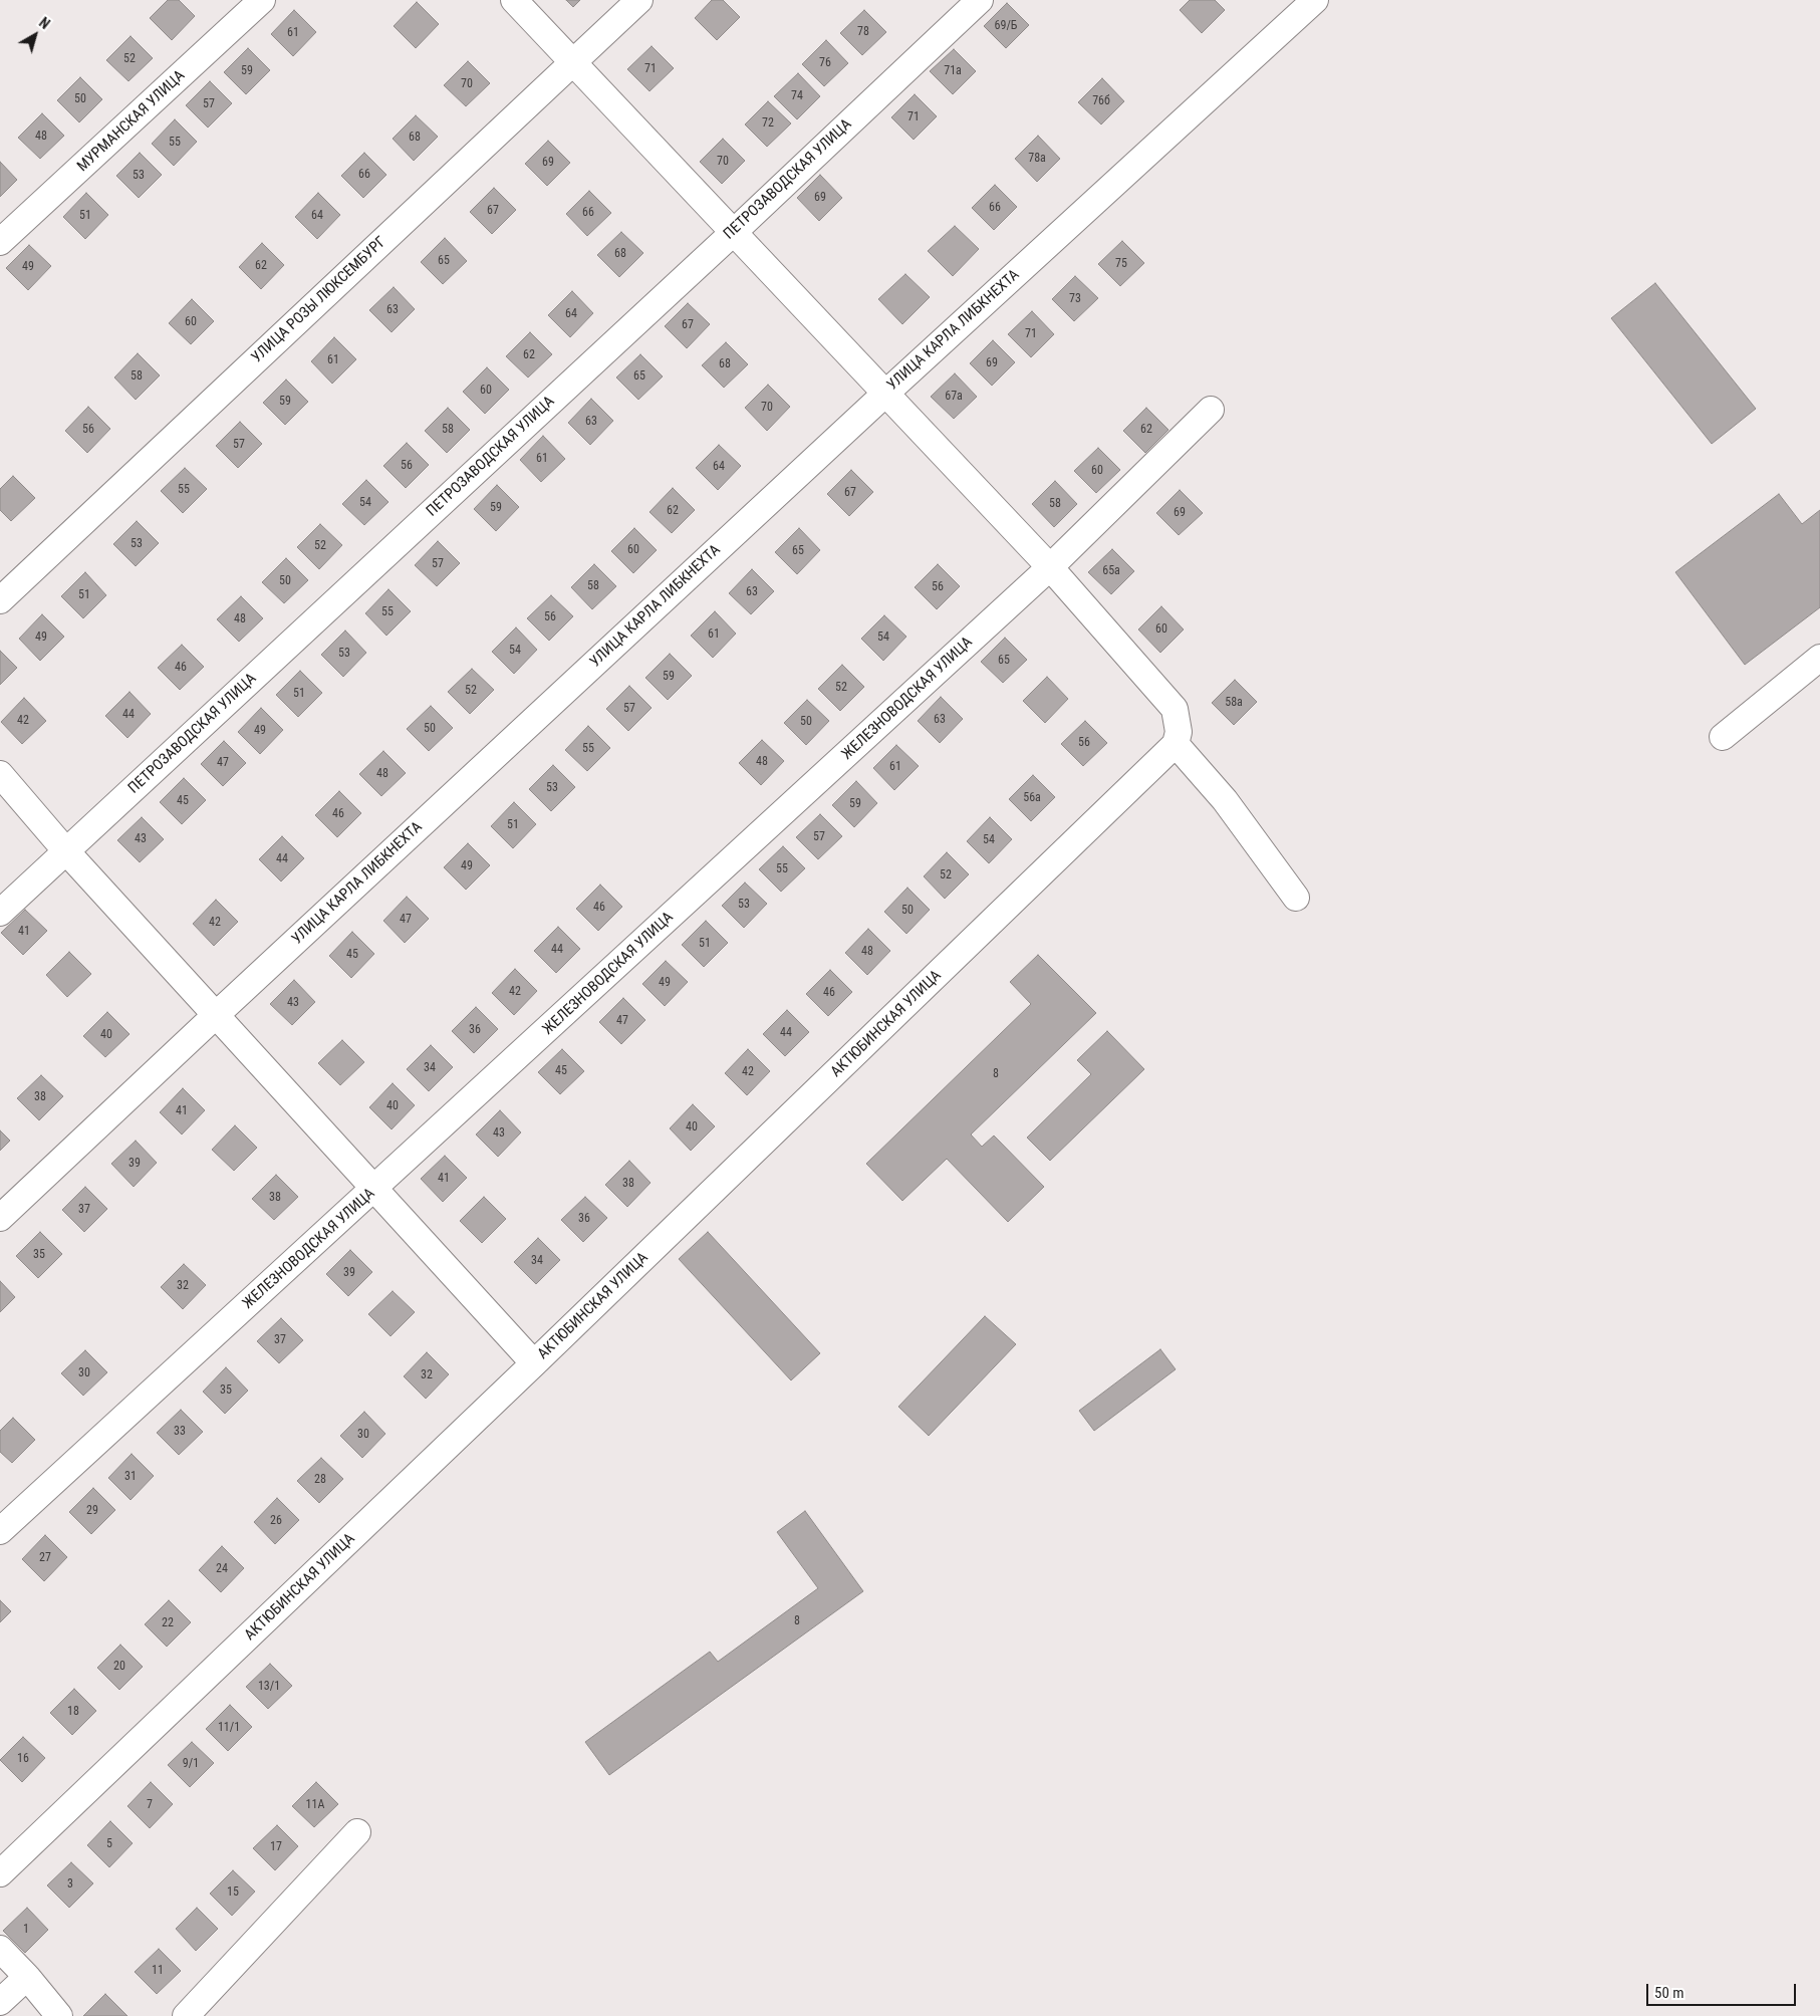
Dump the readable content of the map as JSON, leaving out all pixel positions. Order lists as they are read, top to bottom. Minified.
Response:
{"streets":{"street":["МУРМАНСКАЯ УЛИЦА","ПЕТРОЗАВОДСКАЯ УЛИЦА","УЛИЦА РОЗЫ ЛЮКСЕМБУРГ","УЛИЦА КАРЛА ЛИБКНЕХТА","ЖЕЛЕЗНОВОДСКАЯ УЛИЦА","АКТЮБИНСКАЯ УЛИЦА"]},"house_numbers":["69/Б","78","61","52","76","71","59","71а","70","74","50","76б","57","71","72","48","68","55","78а","70","69","66","53","69","66","67","66","51","64","68","65","75","62","49","73","63","64","60","67","71","62","61","69","68","58","65","60","67а","59","70","63","56","58","62","57","61","56","64","60","55","67","54","58","59","62","69","53","52","60","65","57","65а","50","58","56","63","51","55","56","48","60","61","49","54","54","53","65","46","59","52","52","51","58а","57","44","63","42","50","50","49","56","55","48","47","61","48","53","56а","45","59","46","51","57","43","54","44","49","55","52","53","46","50","47","42","41","51","44","48","45","49","42","46","43","47","36","44","40","34","45","42","8","38","40","41","40","43","39","41","38","38","37","36","35","34","39","32","37","30","32","35","33","30","31","28","29","26","27","24","8","22","20","13/1","18","11/1","16","9/1","7","11А","5","17","3","15","1","11"],"scale_bar":"50 m","north":"top right"}
